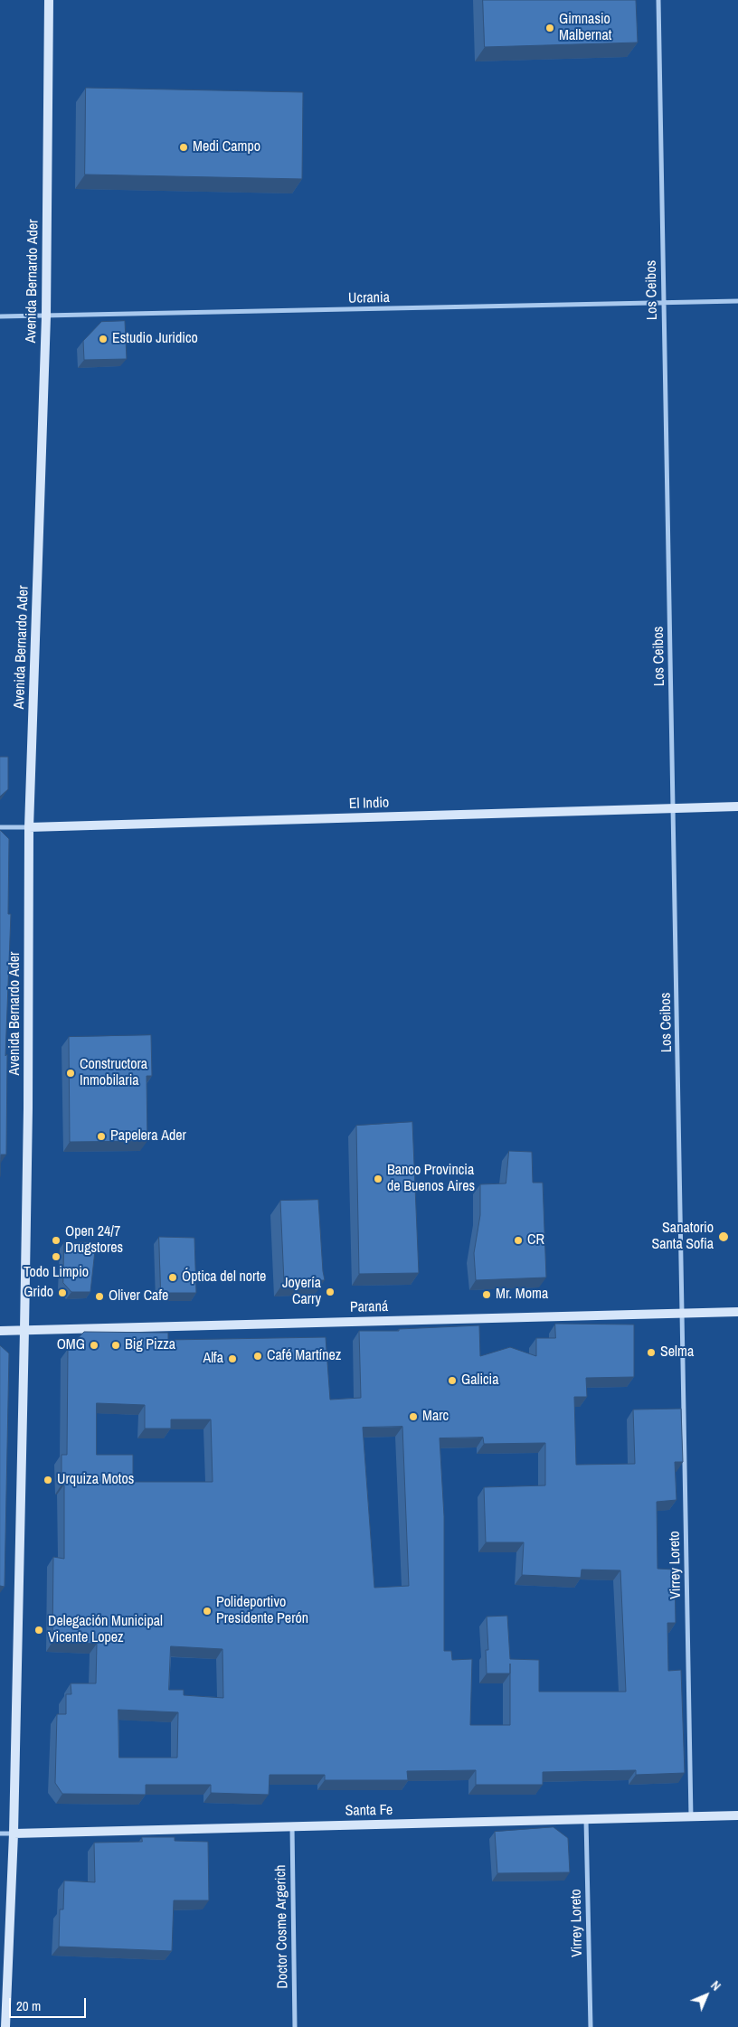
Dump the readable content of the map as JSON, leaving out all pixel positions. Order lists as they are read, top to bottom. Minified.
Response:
{"streets":{"street":["Avenida Bernardo Ader","Los Ceibos","Ucrania","El Indio","Paraná","Virrey Loreto","Santa Fe","Doctor Cosme Argerich"]},"crossings":[["Avenida Bernardo Ader","Ucrania"],["Avenida Bernardo Ader","El Indio"],["Avenida Bernardo Ader","Paraná"],["Avenida Bernardo Ader","Santa Fe"],["Los Ceibos","Ucrania"],["Los Ceibos","El Indio"],["Los Ceibos","Paraná"],["Los Ceibos","Virrey Loreto"],["Paraná","Virrey Loreto"],["Virrey Loreto","Santa Fe"],["Santa Fe","Doctor Cosme Argerich"]],"places":["Gimnasio Malbernat","Medi Campo","Estudio Juridico","Constructora Inmobilaria","Papelera Ader","Banco Provincia de Buenos Aires","Sanatorio Santa Sofia","Open 24/7 Drugstores","CR","Todo Limpio","Óptica del norte","Joyería Carry","Grido","Mr. Moma","Oliver Cafe","OMG","Big Pizza","Selma","Café Martínez","Alfa","Galicia","Marc","Urquiza Motos","Polideportivo Presidente Perón","Delegación Municipal Vicente Lopez"],"scale_bar":"20 m","north":"top right"}
